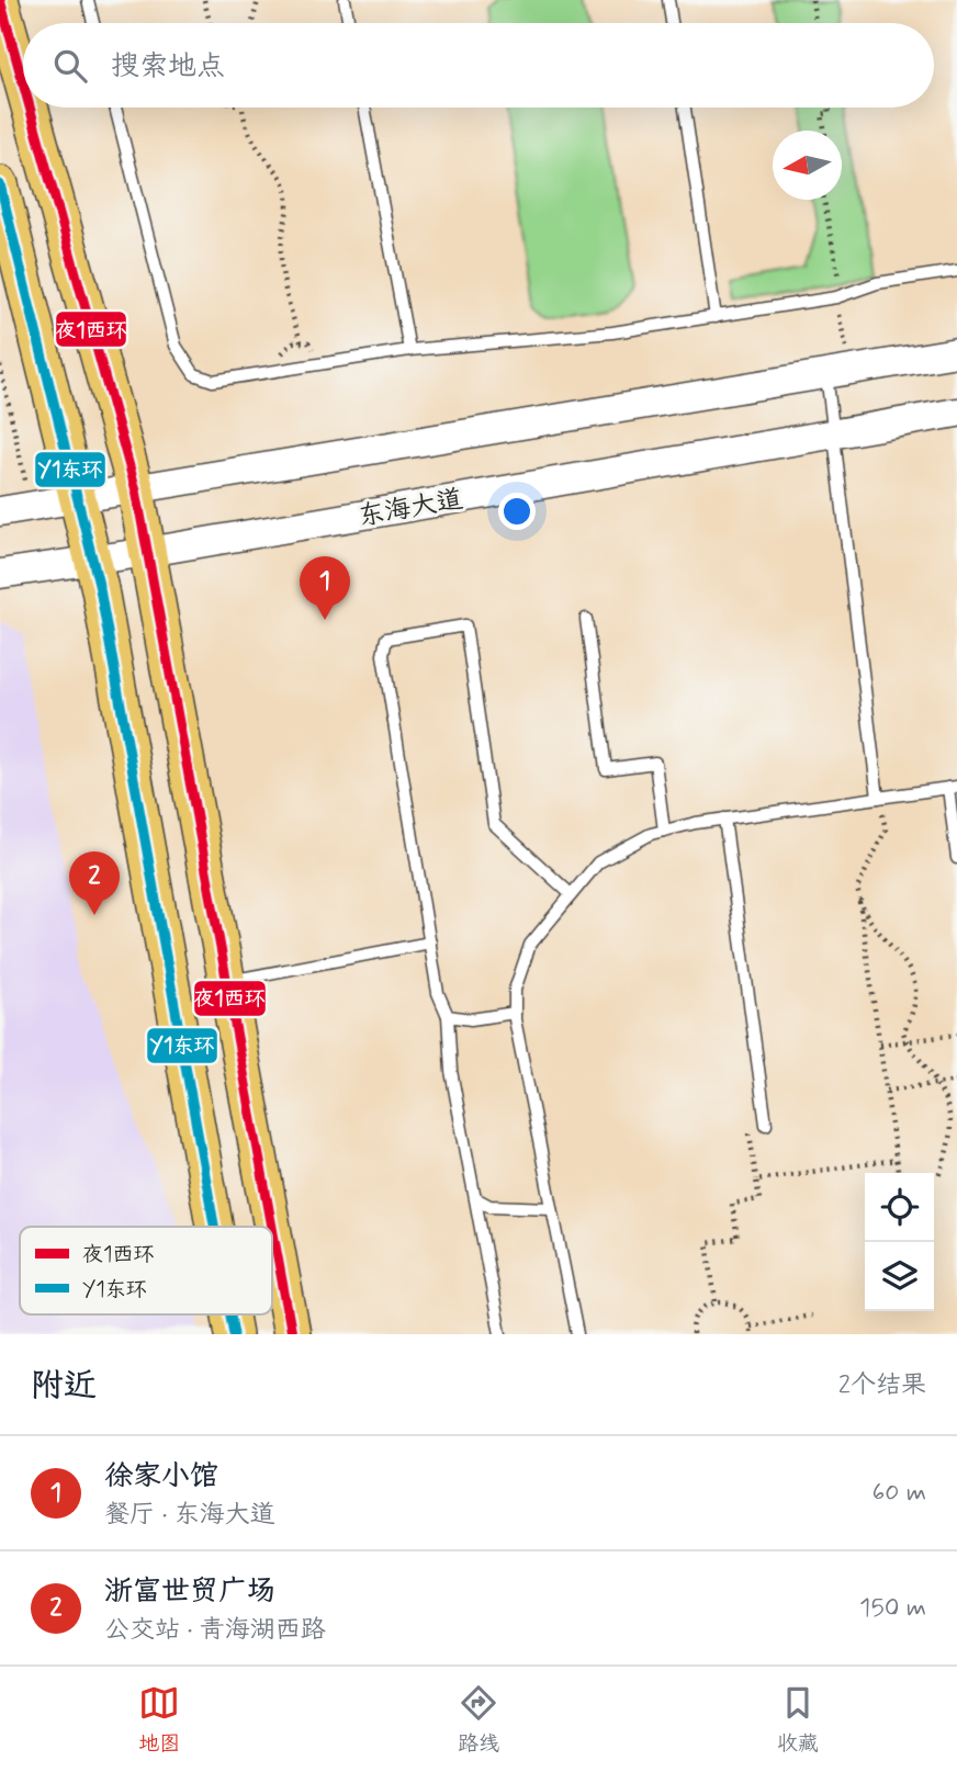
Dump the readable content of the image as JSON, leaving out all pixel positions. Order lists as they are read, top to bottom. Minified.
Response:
{"streets":{"street":["东海大道"]},"lines":["transit line 夜1西环","transit line Y1东环"],"legend":["夜1西环","Y1东环"],"north":"left","page":{"search":"搜索地点","pins":["1","2"],"heading":["附近","2个结果"],"list":[{"mark":"1","name":"徐家小馆","note":"餐厅 · 东海大道","value":"60 m"},{"mark":"2","name":"浙富世贸广场","note":"公交站 · 青海湖西路","value":"150 m"}],"nav":["地图","路线","收藏"]}}
